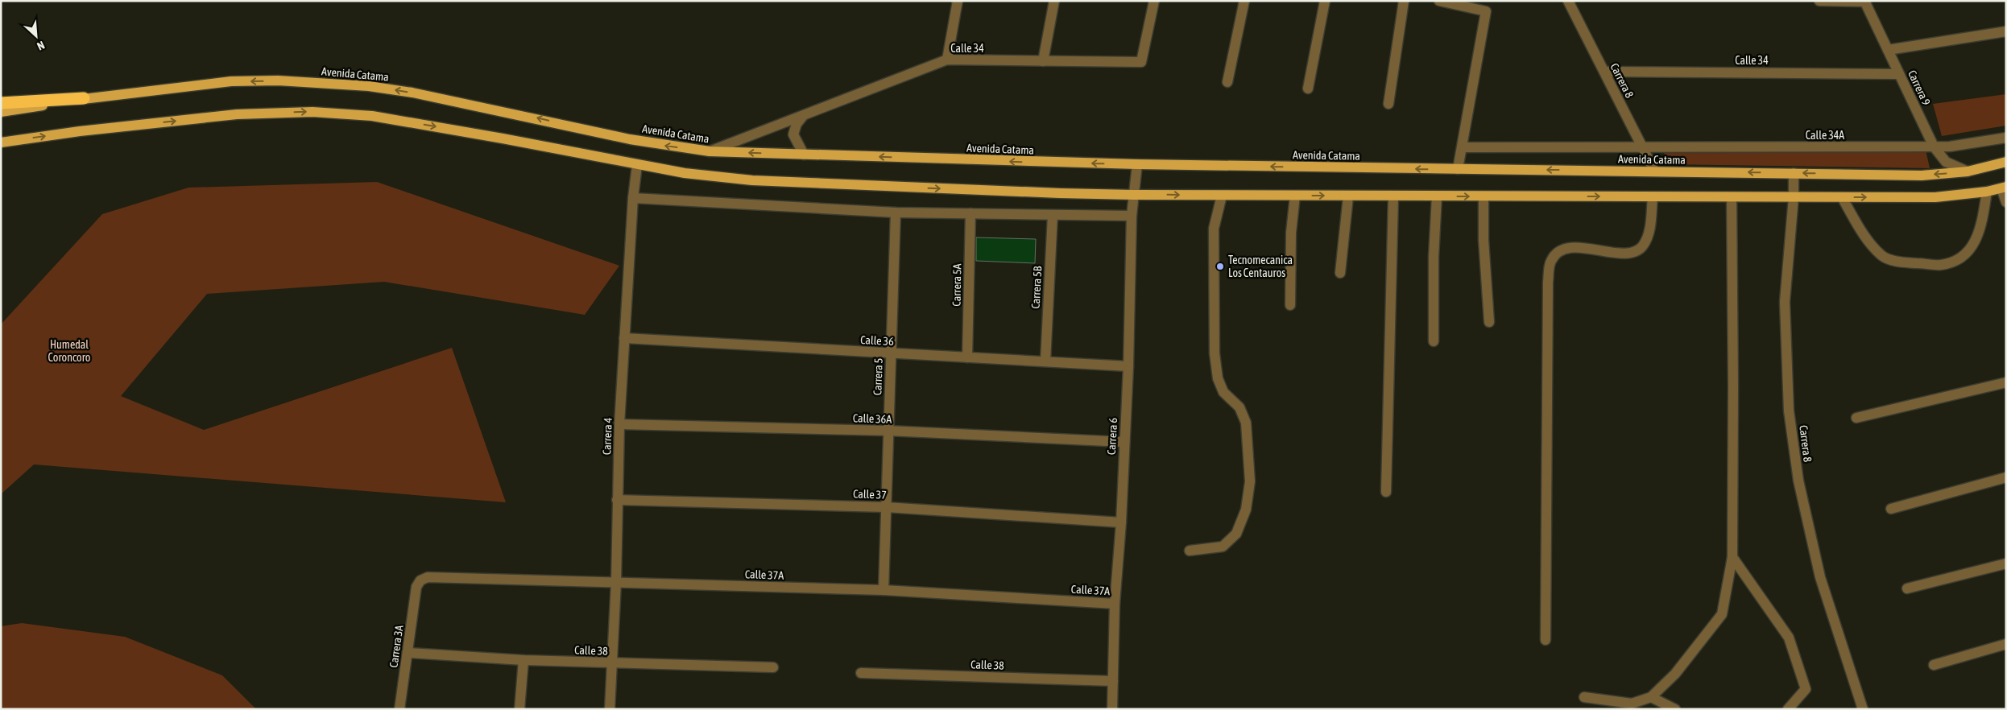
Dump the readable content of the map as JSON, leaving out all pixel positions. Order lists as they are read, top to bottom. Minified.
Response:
{"streets":{"main road":["Avenida Catama"],"street":["Calle 34","Carrera 8","Carrera 9","Calle 34A","Carrera 5A","Carrera 5B","Calle 36","Carrera 5","Calle 36A","Carrera 4","Carrera 6","Calle 37","Calle 37A","Carrera 3A","Calle 38"]},"crossings":[["Calle 34","Avenida Catama"],["Calle 34","Carrera 8"],["Calle 34","Carrera 9"],["Avenida Catama","Carrera 8"],["Avenida Catama","Carrera 9"],["Avenida Catama","Carrera 6"],["Carrera 8","Calle 34A"],["Carrera 9","Calle 34A"],["Carrera 5A","Calle 36"],["Carrera 5B","Calle 36"],["Calle 36","Carrera 5"],["Calle 36","Carrera 4"],["Calle 36","Carrera 6"],["Carrera 5","Calle 36A"],["Carrera 5","Calle 37"],["Carrera 5","Calle 37A"],["Calle 36A","Carrera 4"],["Calle 36A","Carrera 6"],["Carrera 4","Calle 37"],["Carrera 4","Calle 37A"],["Carrera 4","Calle 38"],["Carrera 6","Calle 37"],["Carrera 6","Calle 37A"],["Carrera 6","Calle 38"],["Calle 37A","Carrera 3A"],["Carrera 3A","Calle 38"]],"parks":["Humedal Coroncoro"],"places":["Tecnomecanica Los Centauros"],"north":"bottom right"}
